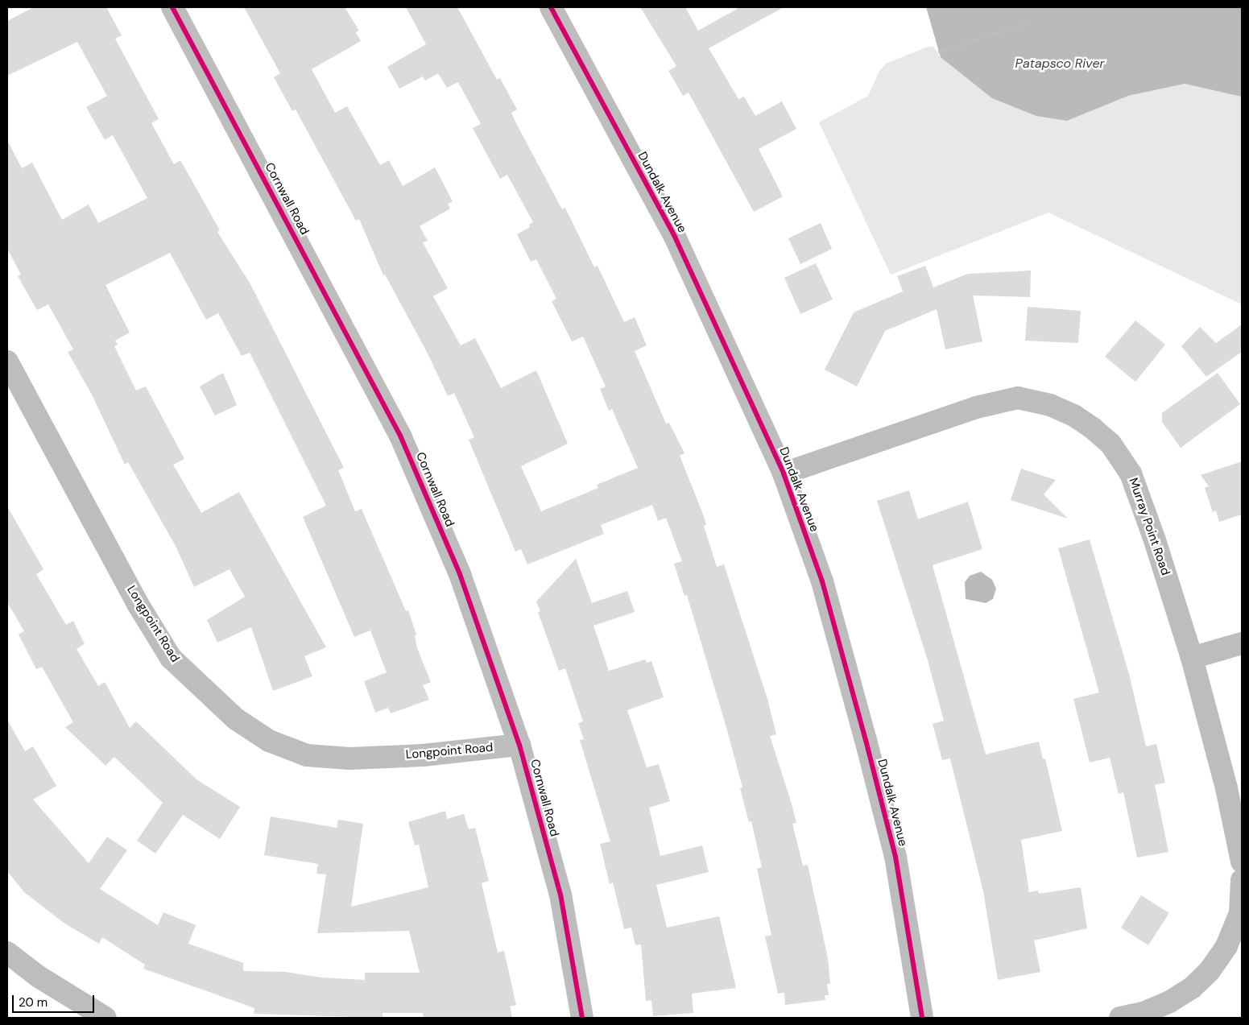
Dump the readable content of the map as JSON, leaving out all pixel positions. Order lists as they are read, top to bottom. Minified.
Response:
{"streets":{"street":["Dundalk Avenue","Cornwall Road","Murray Point Road","Longpoint Road"]},"crossings":[["Dundalk Avenue","Murray Point Road"],["Cornwall Road","Longpoint Road"]],"water":["Patapsco River"],"scale_bar":"20 m"}
